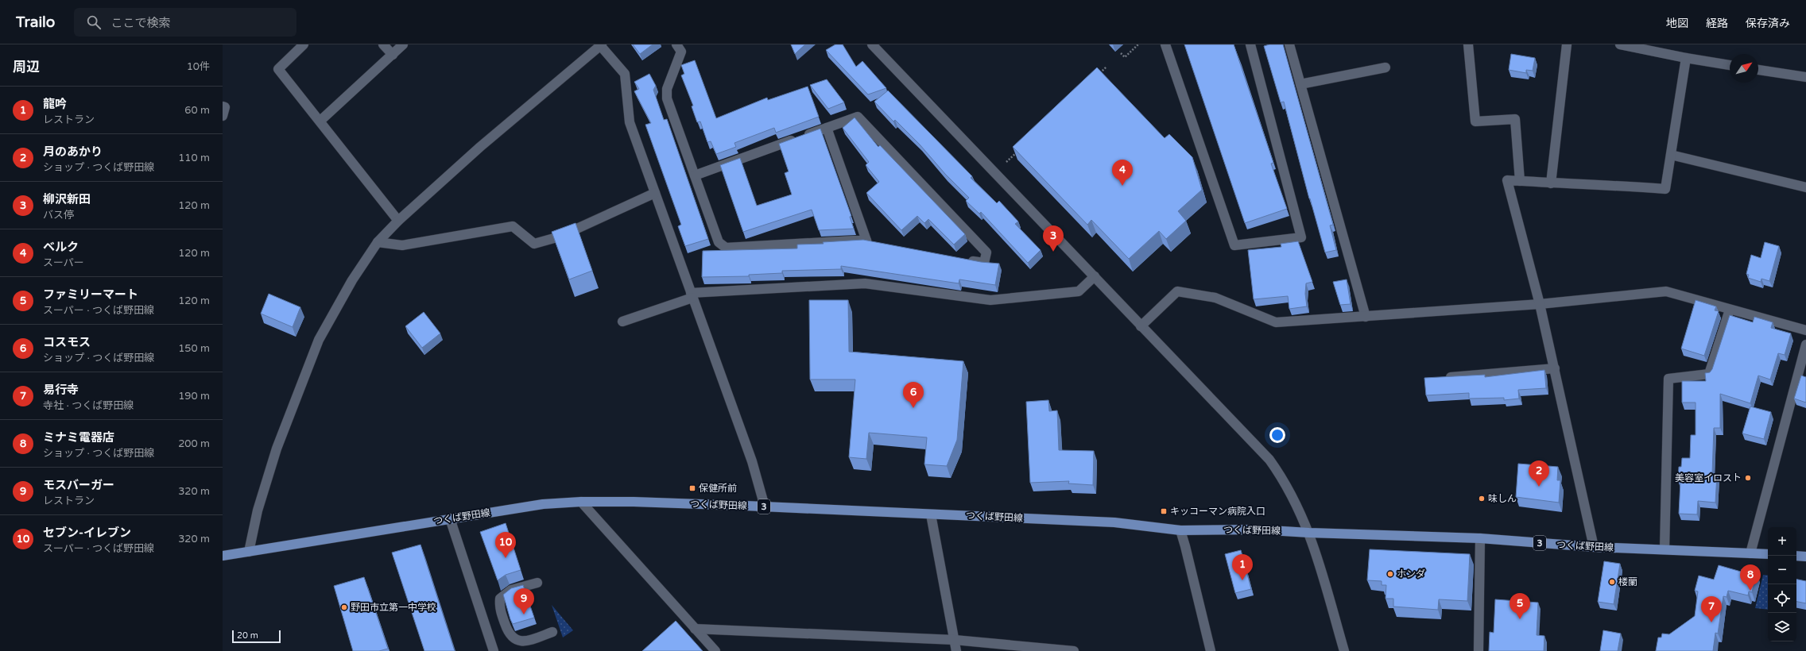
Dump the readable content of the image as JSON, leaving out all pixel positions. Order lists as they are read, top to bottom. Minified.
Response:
{"streets":{"main road":["つくば野田線","3"]},"places":{"other":["美容室イロスト","味しん","ホンダ","楼蘭","野田市立第一中学校"],"transit":["保健所前","キッコーマン病院入口"]},"scale_bar":"20 m","north":"top right","page":{"header":"Trailo","search":"ここで検索","nav":["地図","経路","保存済み"],"heading":["周辺","10件"],"list":[{"mark":"1","name":"龍吟","note":"レストラン","value":"60 m"},{"mark":"2","name":"月のあかり","note":"ショップ · つくば野田線","value":"110 m"},{"mark":"3","name":"柳沢新田","note":"バス停","value":"120 m"},{"mark":"4","name":"ベルク","note":"スーパー","value":"120 m"},{"mark":"5","name":"ファミリーマート","note":"スーパー · つくば野田線","value":"120 m"},{"mark":"6","name":"コスモス","note":"ショップ · つくば野田線","value":"150 m"},{"mark":"7","name":"易行寺","note":"寺社 · つくば野田線","value":"190 m"},{"mark":"8","name":"ミナミ電器店","note":"ショップ · つくば野田線","value":"200 m"},{"mark":"9","name":"モスバーガー","note":"レストラン","value":"320 m"},{"mark":"10","name":"セブン-イレブン","note":"スーパー · つくば野田線","value":"320 m"}],"pins":["4","3","6","2","10","1","8","9","5","7"],"map_buttons":["+","−"],"scale":"20 m"}}
